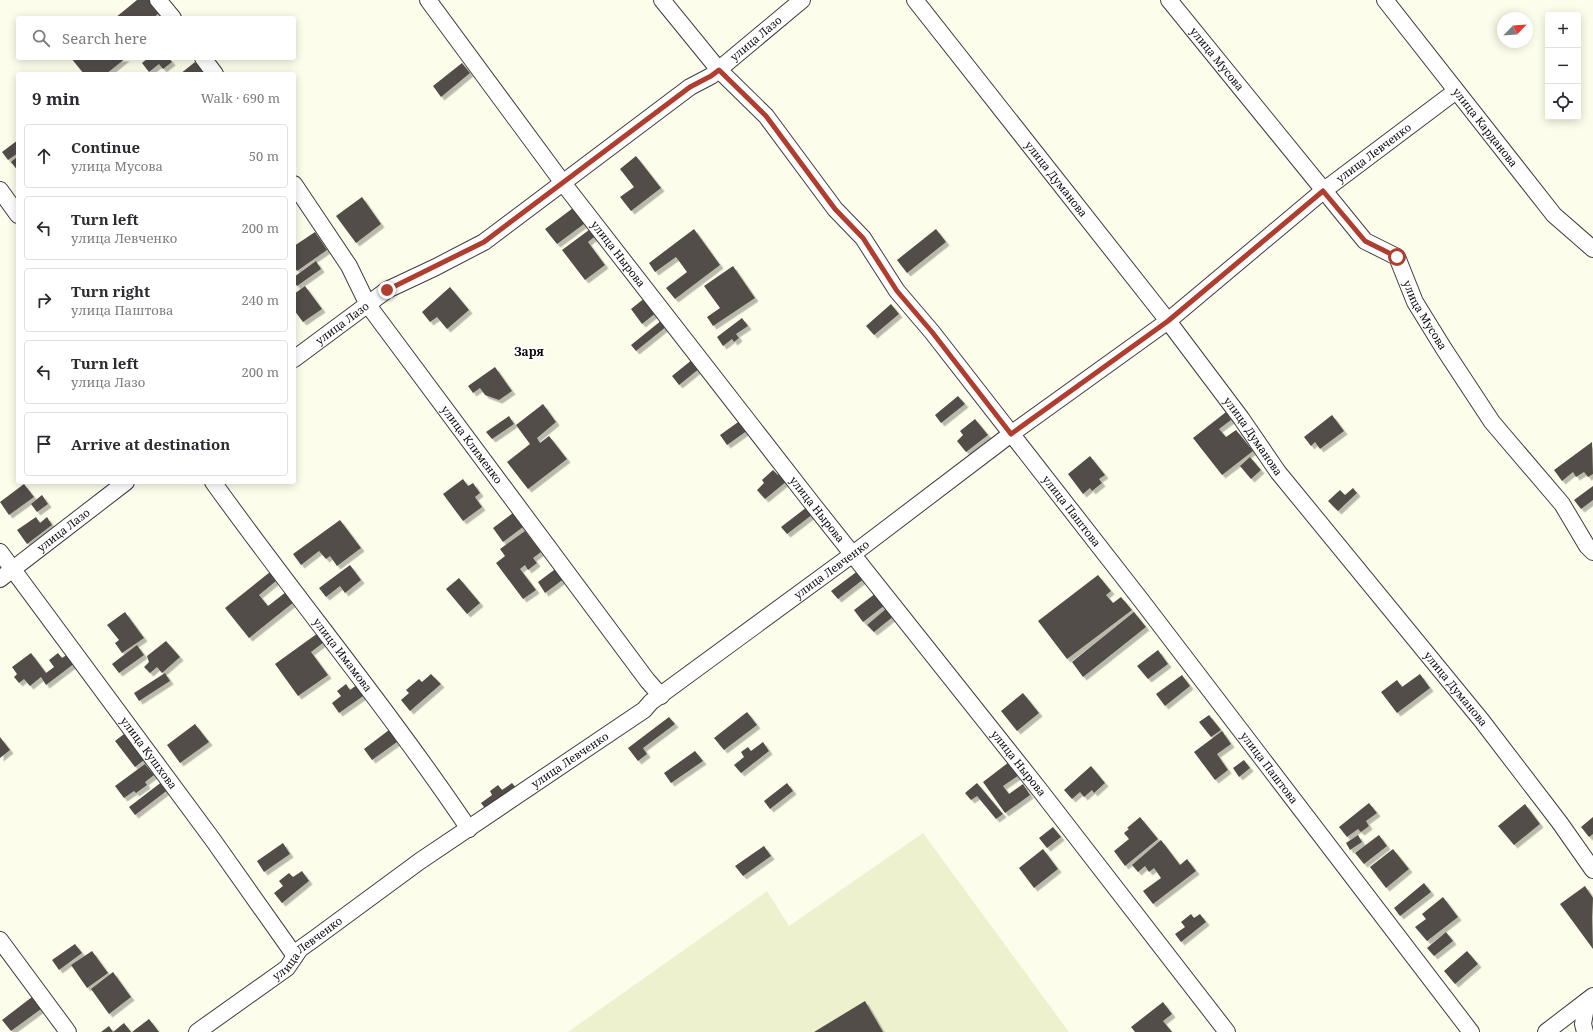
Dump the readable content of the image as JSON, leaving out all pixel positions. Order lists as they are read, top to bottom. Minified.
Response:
{"streets":{"street":["улица Лазо","улица Мусова","улица Карданова","улица Левченко","улица Думанова","улица Нырова","улица Клименко","улица Паштова","улица Имамова","улица Кушхова"]},"crossings":[["улица Лазо","улица Нырова"],["улица Лазо","улица Клименко"],["улица Лазо","улица Паштова"],["улица Лазо","улица Кушхова"],["улица Мусова","улица Левченко"],["улица Карданова","улица Левченко"],["улица Левченко","улица Думанова"],["улица Левченко","улица Нырова"],["улица Левченко","улица Клименко"],["улица Левченко","улица Паштова"],["улица Левченко","улица Имамова"],["улица Левченко","улица Кушхова"]],"districts":["Заря"],"north":"top right","page":{"map_buttons":["+","−"],"search":"Search here","heading":["9 min","Walk · 690 m"],"list":[["Continue","улица Мусова","50 m"],["Turn left","улица Левченко","200 m"],["Turn right","улица Паштова","240 m"],["Turn left","улица Лазо","200 m"],"Arrive at destination"]}}
